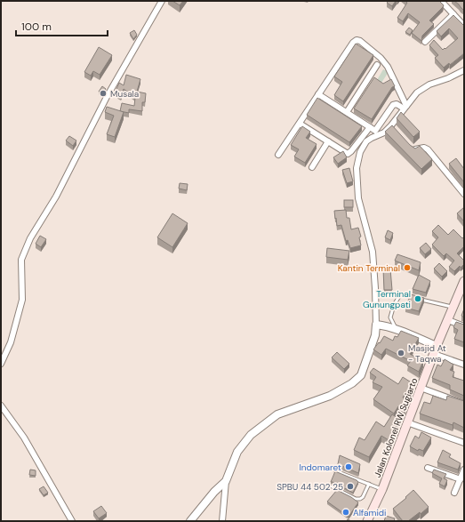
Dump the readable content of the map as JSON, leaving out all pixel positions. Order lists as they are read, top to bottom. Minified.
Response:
{"streets":{"main road":["Jalan Kolonel RW Sugiarto"]},"places":["Musala","Kantin Terminal","Terminal Gunungpati","Masjid At - Taqwa","Indomaret","SPBU 44 502 25","Alfamidi"],"scale_bar":"100 m"}
